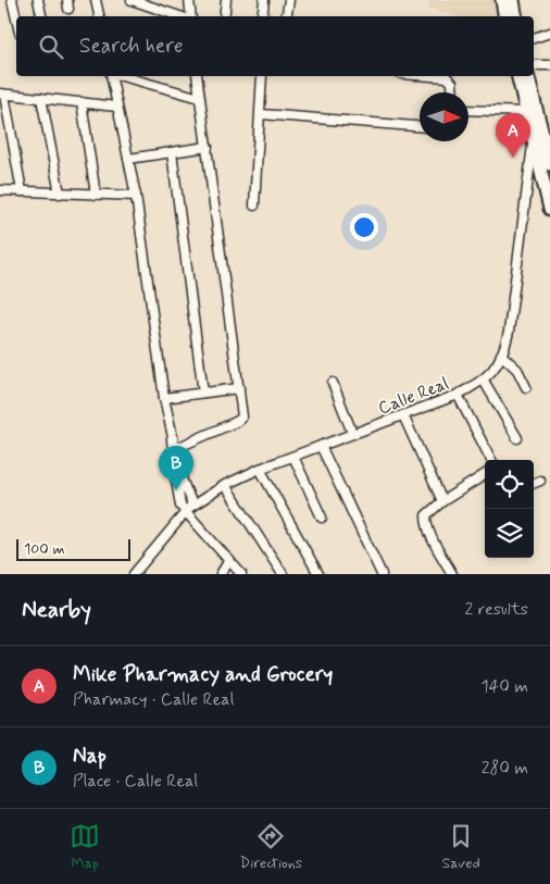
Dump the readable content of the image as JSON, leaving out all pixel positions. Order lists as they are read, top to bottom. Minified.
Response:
{"streets":{"street":["Calle Real"]},"scale_bar":"100 m","north":"right","page":{"search":"Search here","pins":["A","B"],"scale":"100 m","heading":["Nearby","2 results"],"list":[{"mark":"A","name":"Mike Pharmacy and Grocery","note":"Pharmacy · Calle Real","value":"140 m"},{"mark":"B","name":"Nap","note":"Place · Calle Real","value":"280 m"}],"nav":["Map","Directions","Saved"]}}
